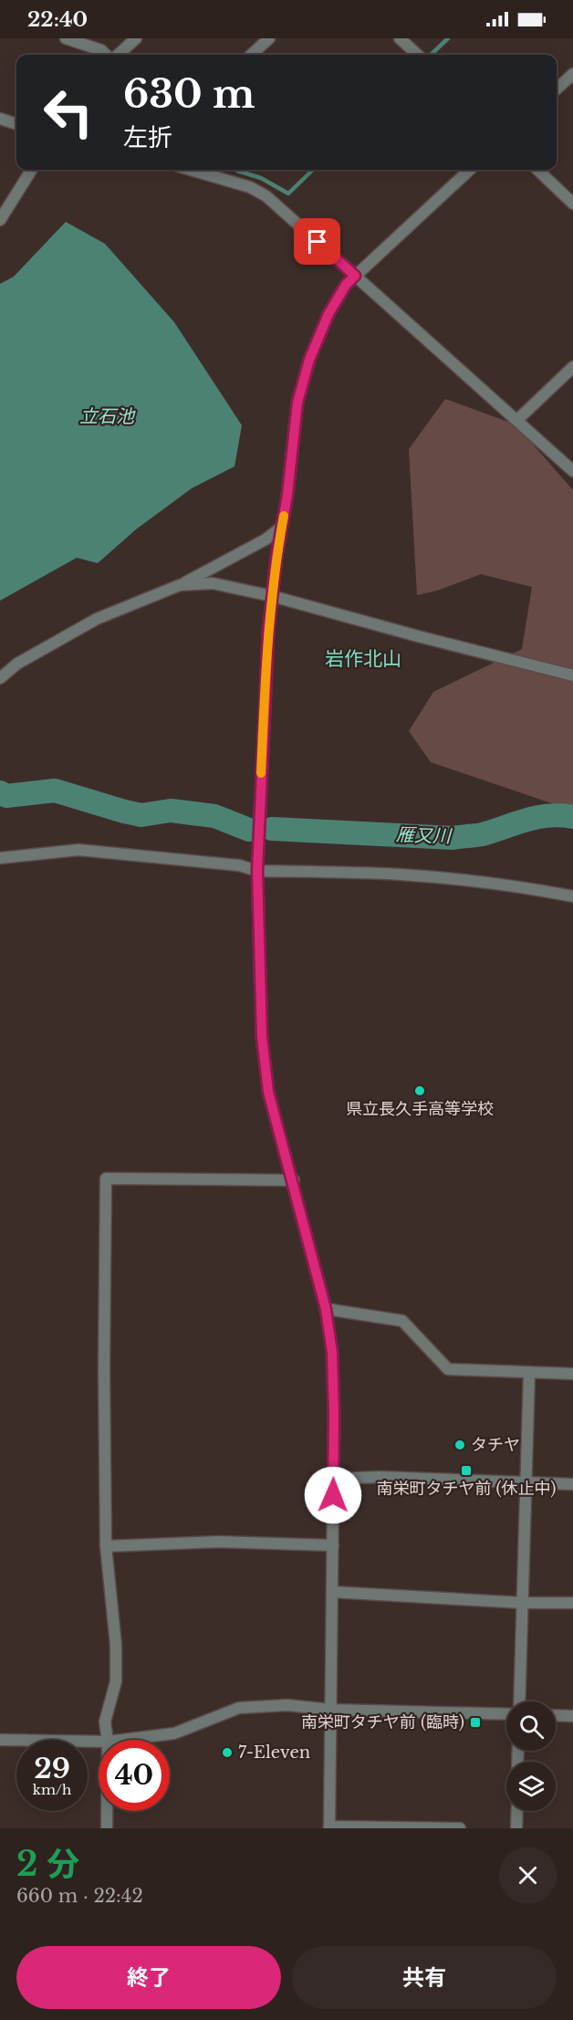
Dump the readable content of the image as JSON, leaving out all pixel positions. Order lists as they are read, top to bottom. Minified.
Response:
{"districts":["岩作北山"],"water":["立石池","雁又川"],"places":{"other":["県立長久手高等学校","タチヤ","7-Eleven"],"transit":["南栄町タチヤ前 (休止中)","南栄町タチヤ前 (臨時)"]},"page":{"status":"22:40","turn":["630 m","左折"],"speed":"29 km/h","limit":"40","heading":["2 分","660 m · 22:42"],"buttons":["終了","共有"]}}
